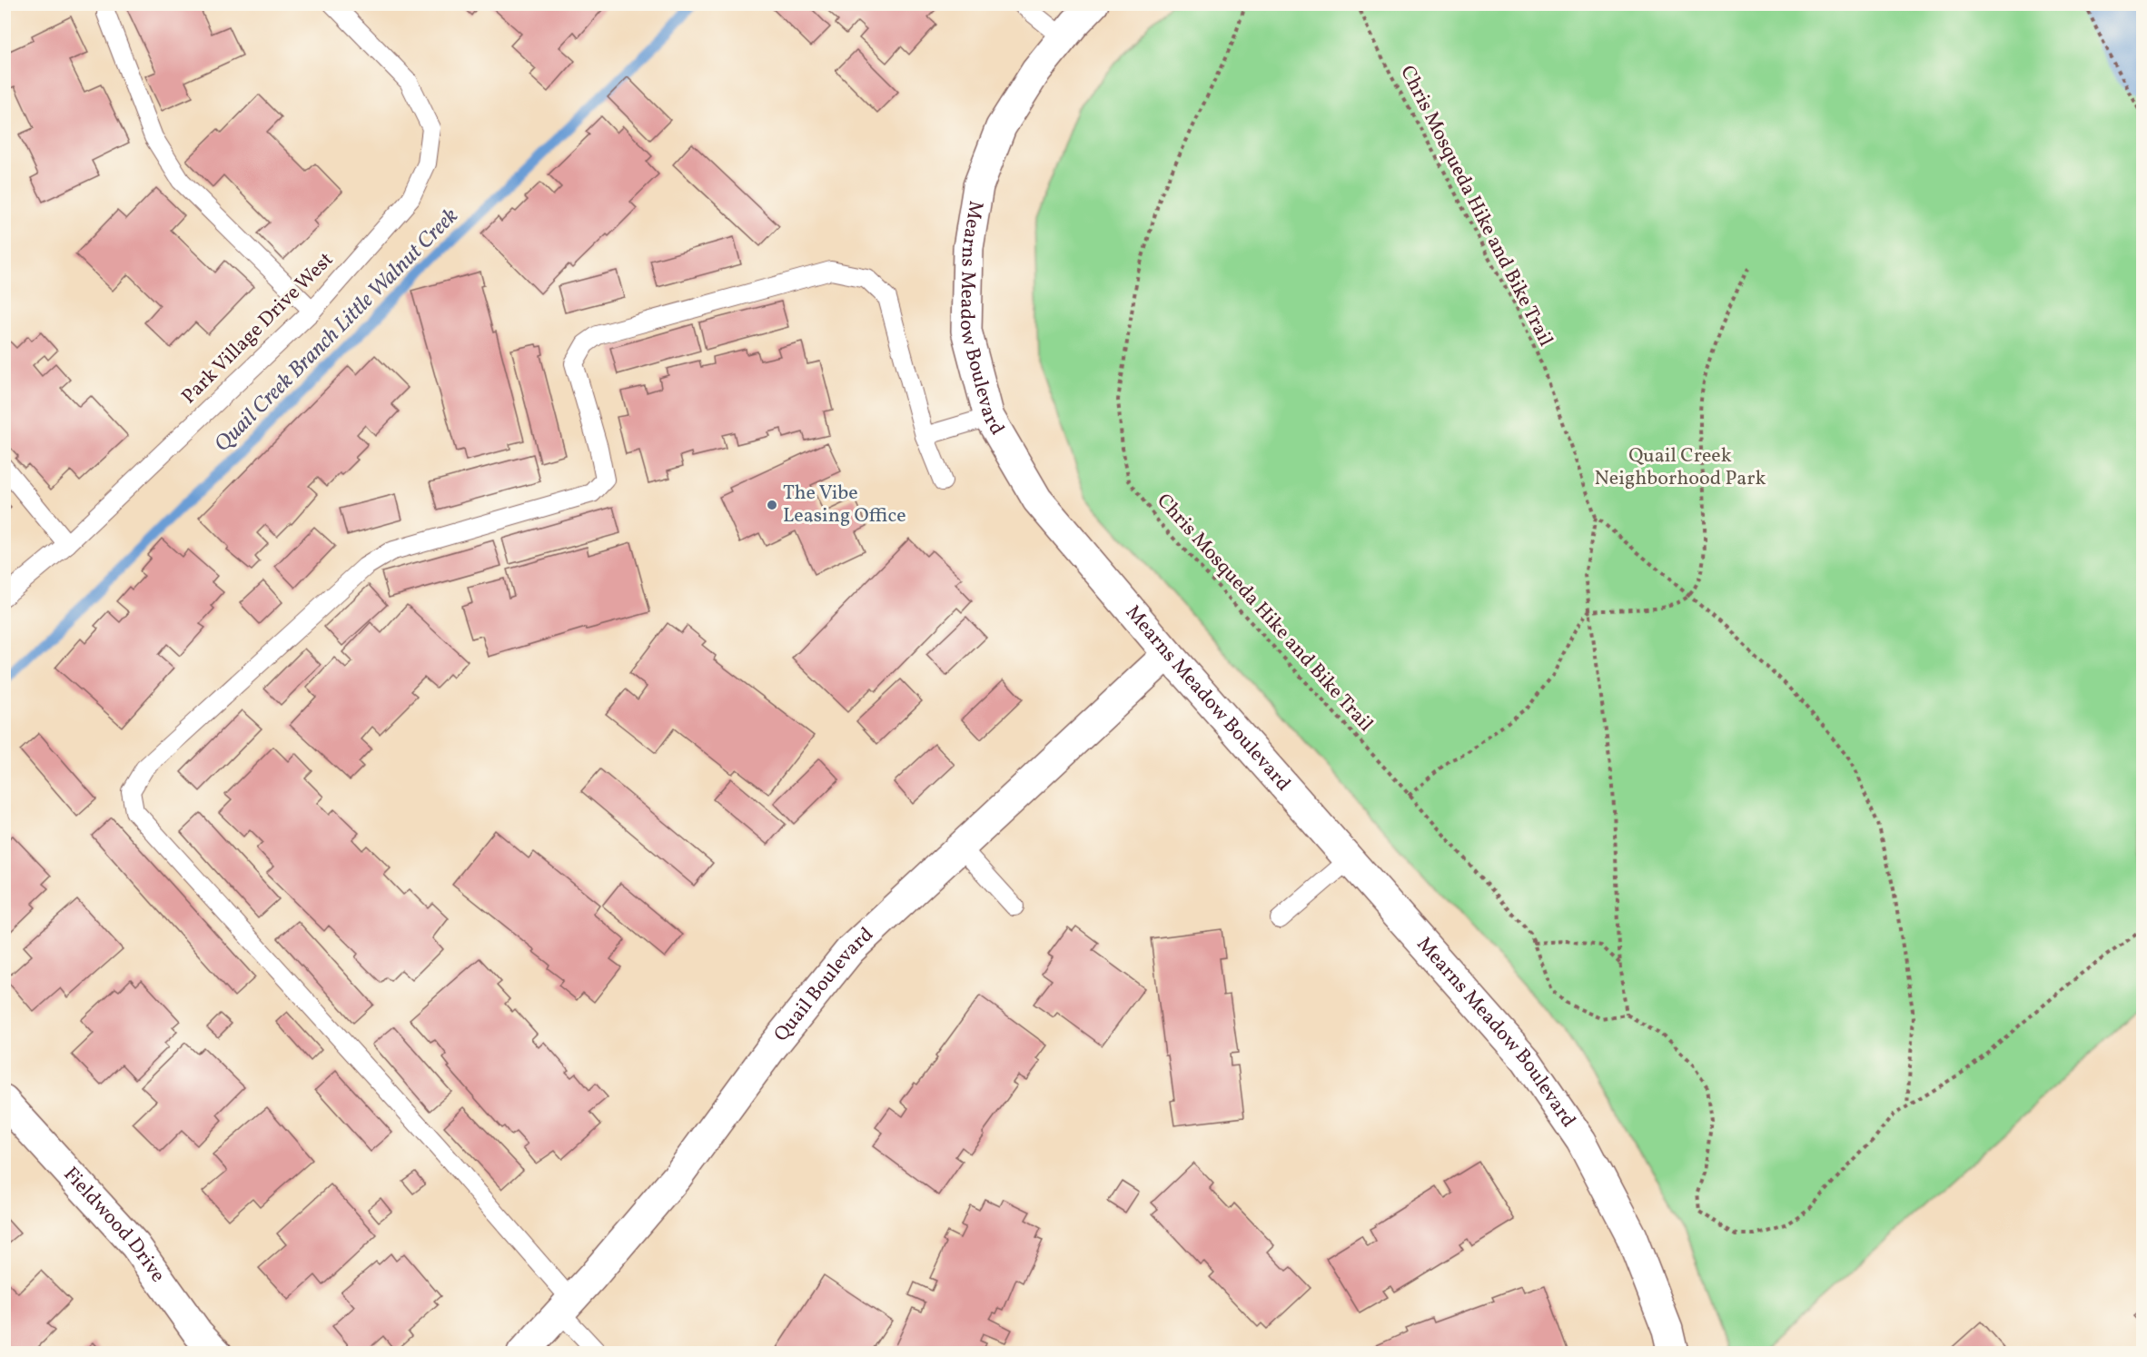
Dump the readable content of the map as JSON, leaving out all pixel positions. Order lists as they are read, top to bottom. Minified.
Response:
{"streets":{"street":["Mearns Meadow Boulevard","Quail Boulevard","Fieldwood Drive"],"lane":["Park Village Drive West"],"path":["Chris Mosqueda Hike and Bike Trail"]},"crossings":[["Mearns Meadow Boulevard","Quail Boulevard"]],"water":["Quail Creek Branch Little Walnut Creek"],"parks":["Quail Creek Neighborhood Park"],"places":["The Vibe Leasing Office"]}
